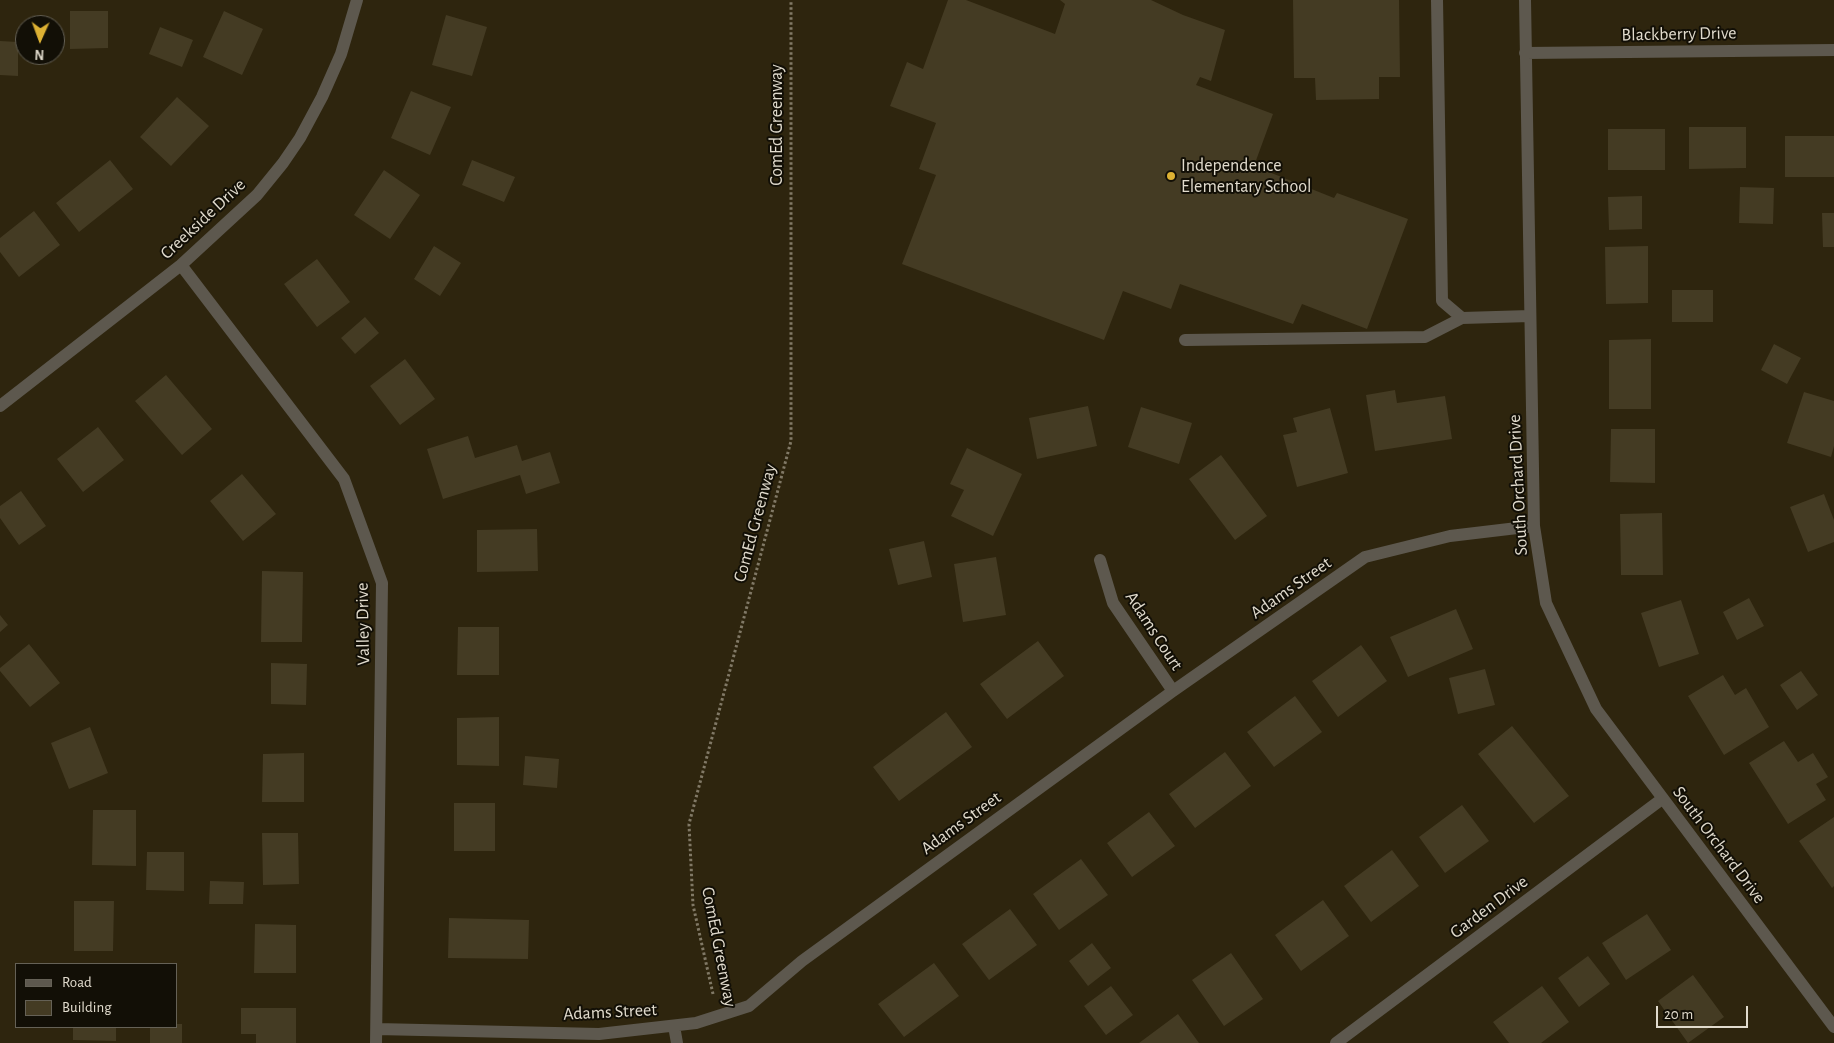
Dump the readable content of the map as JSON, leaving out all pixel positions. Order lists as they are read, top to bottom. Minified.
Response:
{"streets":{"street":["Blackberry Drive","Creekside Drive","South Orchard Drive","Adams Street","Valley Drive","Adams Court","Garden Drive"],"path":["ComEd Greenway"]},"crossings":[["Blackberry Drive","South Orchard Drive"],["ComEd Greenway","Adams Street"],["Creekside Drive","Valley Drive"],["South Orchard Drive","Adams Street"],["South Orchard Drive","Garden Drive"],["Adams Street","Valley Drive"],["Adams Street","Adams Court"]],"places":["Independence Elementary School"],"legend":["Road","Building"],"scale_bar":"20 m","north":"bottom"}
